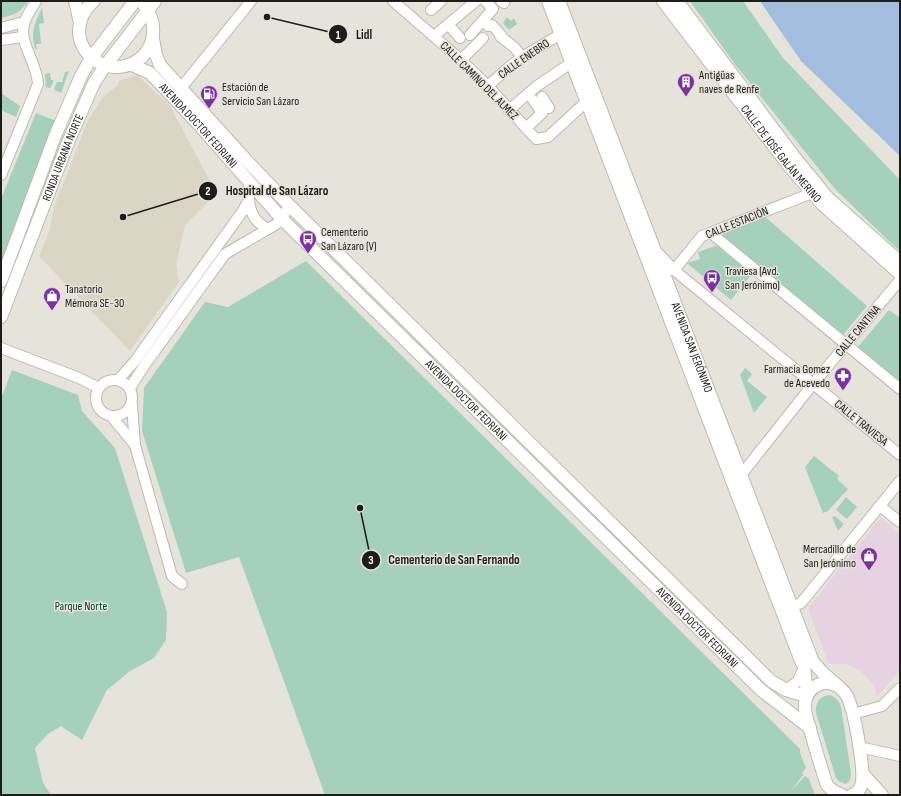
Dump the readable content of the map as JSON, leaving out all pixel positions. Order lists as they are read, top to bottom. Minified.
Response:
{"streets":{"main road":["AVENIDA DOCTOR FEDRIANI","CALLE DE JOSÉ GALÁN MERINO","RONDA URBANA NORTE","AVENIDA SAN JERÓNIMO"],"street":["CALLE ENEBRO","CALLE CAMINO DEL ALMEZ","CALLE ESTACIÓN","CALLE CANTINA","CALLE TRAVIESA"]},"crossings":[["CALLE ENEBRO","CALLE CAMINO DEL ALMEZ"],["CALLE ENEBRO","AVENIDA SAN JERÓNIMO"],["CALLE CAMINO DEL ALMEZ","AVENIDA SAN JERÓNIMO"],["AVENIDA DOCTOR FEDRIANI","RONDA URBANA NORTE"],["AVENIDA DOCTOR FEDRIANI","AVENIDA SAN JERÓNIMO"],["CALLE DE JOSÉ GALÁN MERINO","CALLE ESTACIÓN"],["CALLE ESTACIÓN","AVENIDA SAN JERÓNIMO"],["CALLE ESTACIÓN","CALLE TRAVIESA"],["CALLE CANTINA","AVENIDA SAN JERÓNIMO"],["CALLE CANTINA","CALLE TRAVIESA"],["AVENIDA SAN JERÓNIMO","CALLE TRAVIESA"]],"parks":["Parque Norte"],"places":{"other":["Lidl","Hospital de San Lázaro","Cementerio de San Fernando"],"building":["Antigüas naves de Renfe"],"fuel station":["Estación de Servicio San Lázaro"],"bus stop":["Cementerio San Lázaro (V)","Traviesa (Avd. San Jerónimo)"],"shop":["Tanatorio Mémora SE-30","Mercadillo de San Jerónimo"],"pharmacy":["Farmacia Gomez de Acevedo"]}}
